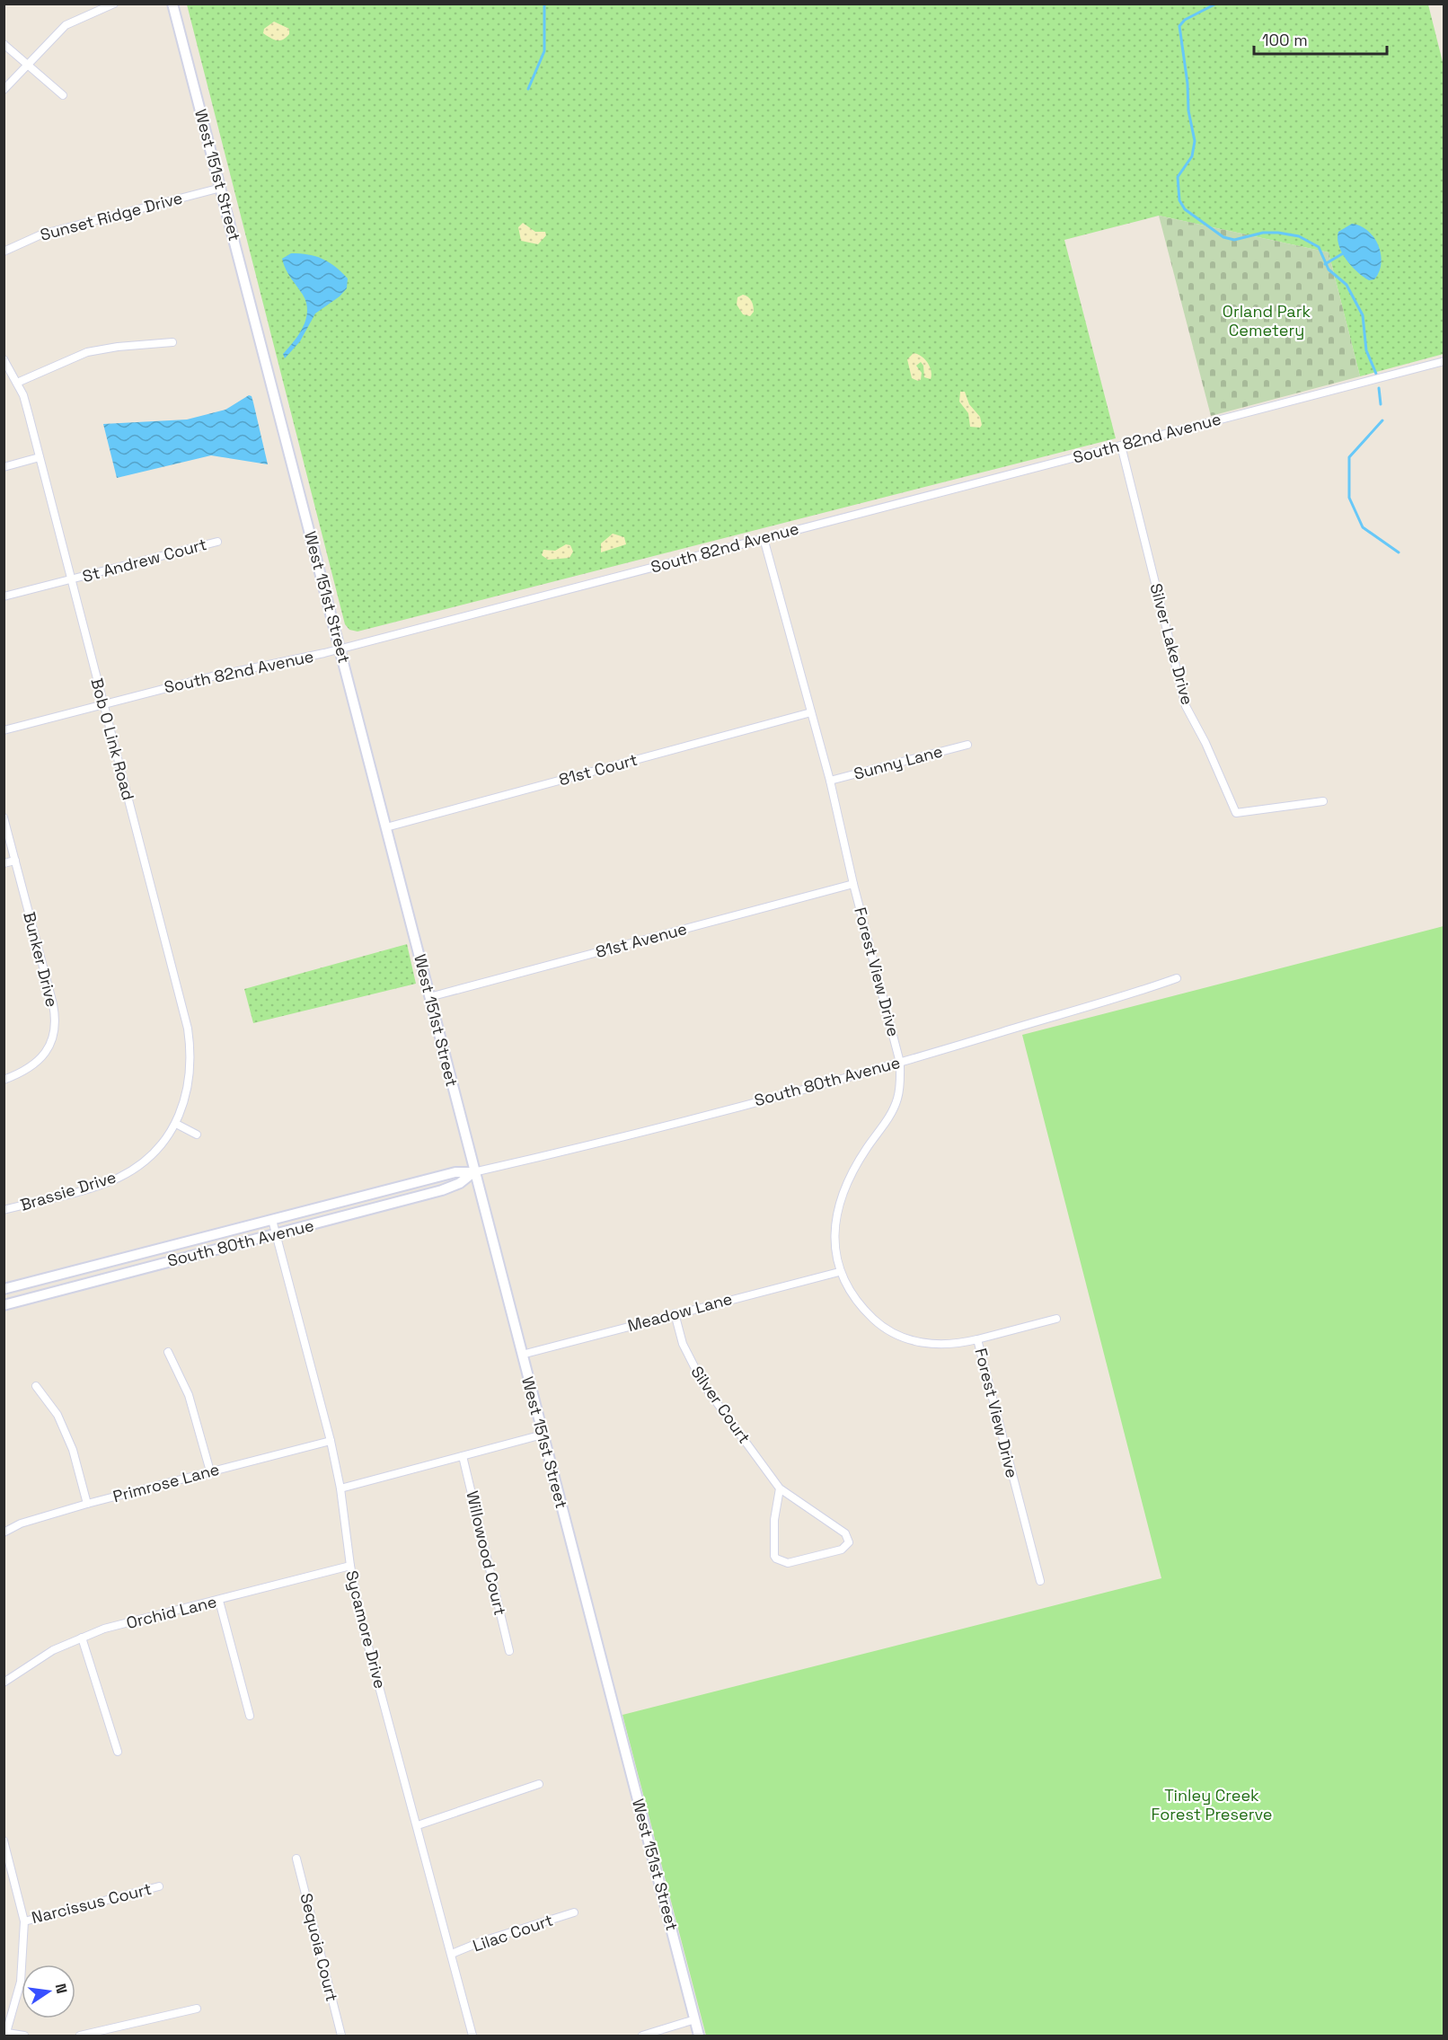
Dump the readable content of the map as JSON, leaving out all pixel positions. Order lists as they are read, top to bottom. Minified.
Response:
{"streets":{"street":["West 151st Street","Sunset Ridge Drive","South 82nd Avenue","St Andrew Court","Silver Lake Drive","Bob O Link Road","Sunny Lane","81st Court","81st Avenue","Bunker Drive","Forest View Drive","South 80th Avenue","Brassie Drive","Meadow Lane","Silver Court","Primrose Lane","Willowood Court","Orchid Lane","Sycamore Drive","Narcissus Court","Lilac Court","Sequoia Court"]},"crossings":[["West 151st Street","Sunset Ridge Drive"],["West 151st Street","South 82nd Avenue"],["West 151st Street","81st Court"],["West 151st Street","81st Avenue"],["West 151st Street","South 80th Avenue"],["West 151st Street","Meadow Lane"],["South 82nd Avenue","Silver Lake Drive"],["South 82nd Avenue","Bob O Link Road"],["South 82nd Avenue","Forest View Drive"],["St Andrew Court","Bob O Link Road"],["Bob O Link Road","Brassie Drive"],["Sunny Lane","Forest View Drive"],["81st Court","Forest View Drive"],["81st Avenue","Forest View Drive"],["Forest View Drive","South 80th Avenue"],["Forest View Drive","Meadow Lane"],["South 80th Avenue","Sycamore Drive"],["Meadow Lane","Silver Court"],["Primrose Lane","Sycamore Drive"],["Orchid Lane","Sycamore Drive"],["Sycamore Drive","Lilac Court"]],"parks":["Orland Park Cemetery","Tinley Creek Forest Preserve"],"scale_bar":"100 m","north":"right"}
